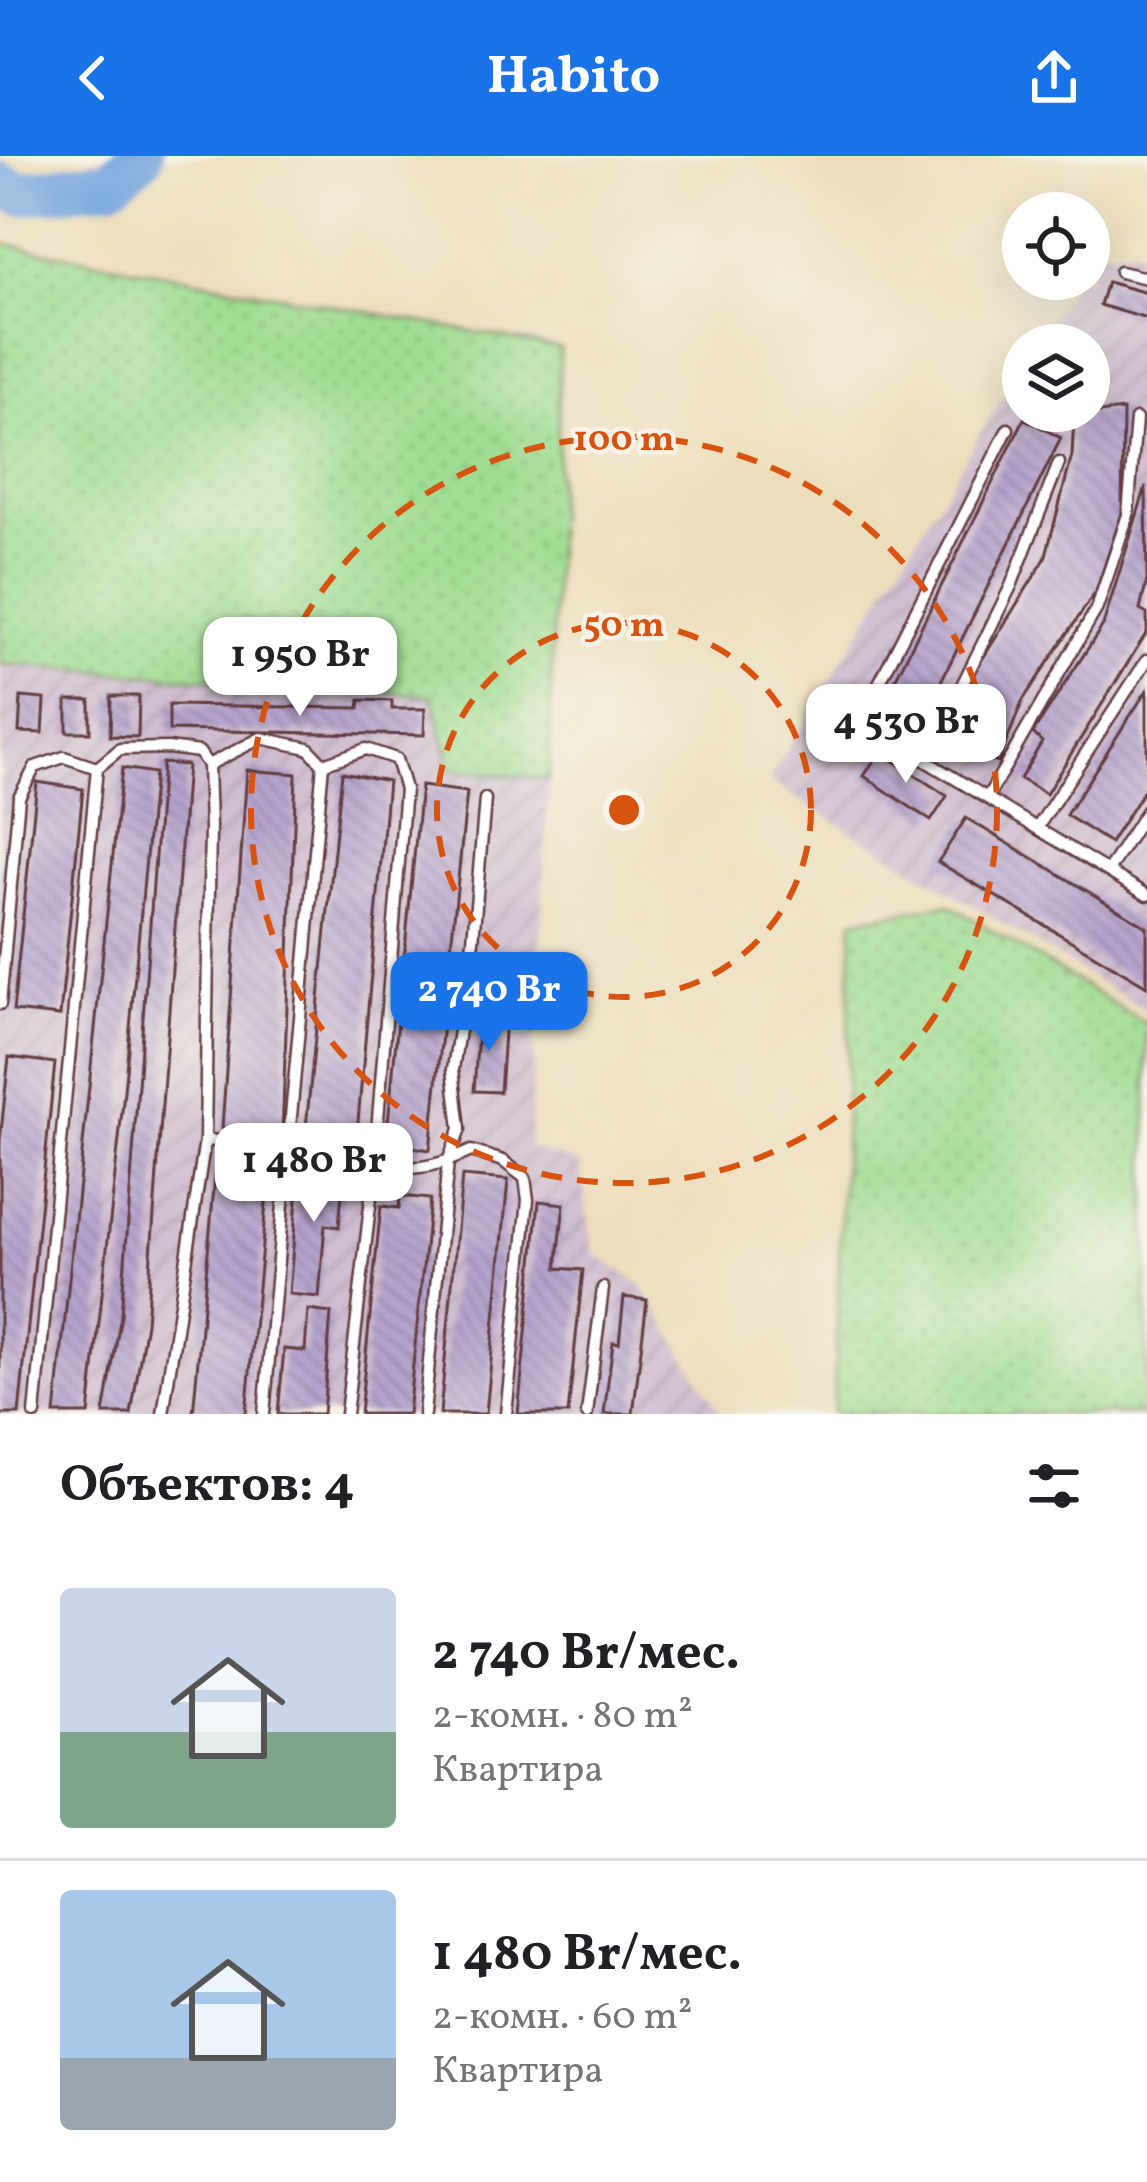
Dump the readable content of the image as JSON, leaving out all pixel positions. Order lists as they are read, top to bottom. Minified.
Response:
{"page":{"header":"Habito","price":["1 950 Br","4 530 Br","2 740 Br","1 480 Br"],"heading":"Объектов: 4","list":[{"name":"2 740 Br/мес.","note":"2-комн. · 80 m² · Квартира"},{"name":"1 480 Br/мес.","note":"2-комн. · 60 m² · Квартира"}]},"rings":["100 m","50 m"]}
